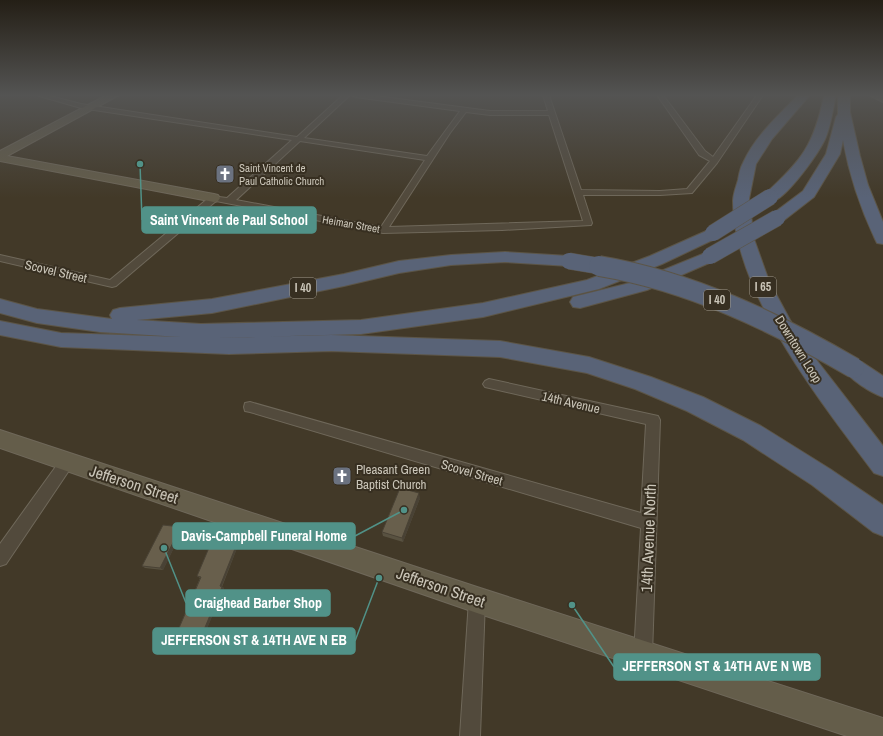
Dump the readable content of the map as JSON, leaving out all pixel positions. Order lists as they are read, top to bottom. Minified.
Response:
{"streets":{"highway":["I 65","I 40","Downtown Loop"],"main road":["Heiman Street","Jefferson Street"],"street":["Scovel Street","14th Avenue","14th Avenue North"]},"crossings":[["Heiman Street","Scovel Street"],["Scovel Street","14th Avenue North"],["14th Avenue","14th Avenue North"],["Jefferson Street","14th Avenue North"]],"places":{"other":["Saint Vincent de Paul School","Davis-Campbell Funeral Home","Craighead Barber Shop","JEFFERSON ST & 14TH AVE N EB","JEFFERSON ST & 14TH AVE N WB"],"church":["Saint Vincent de Paul Catholic Church","Pleasant Green Baptist Church"]}}
